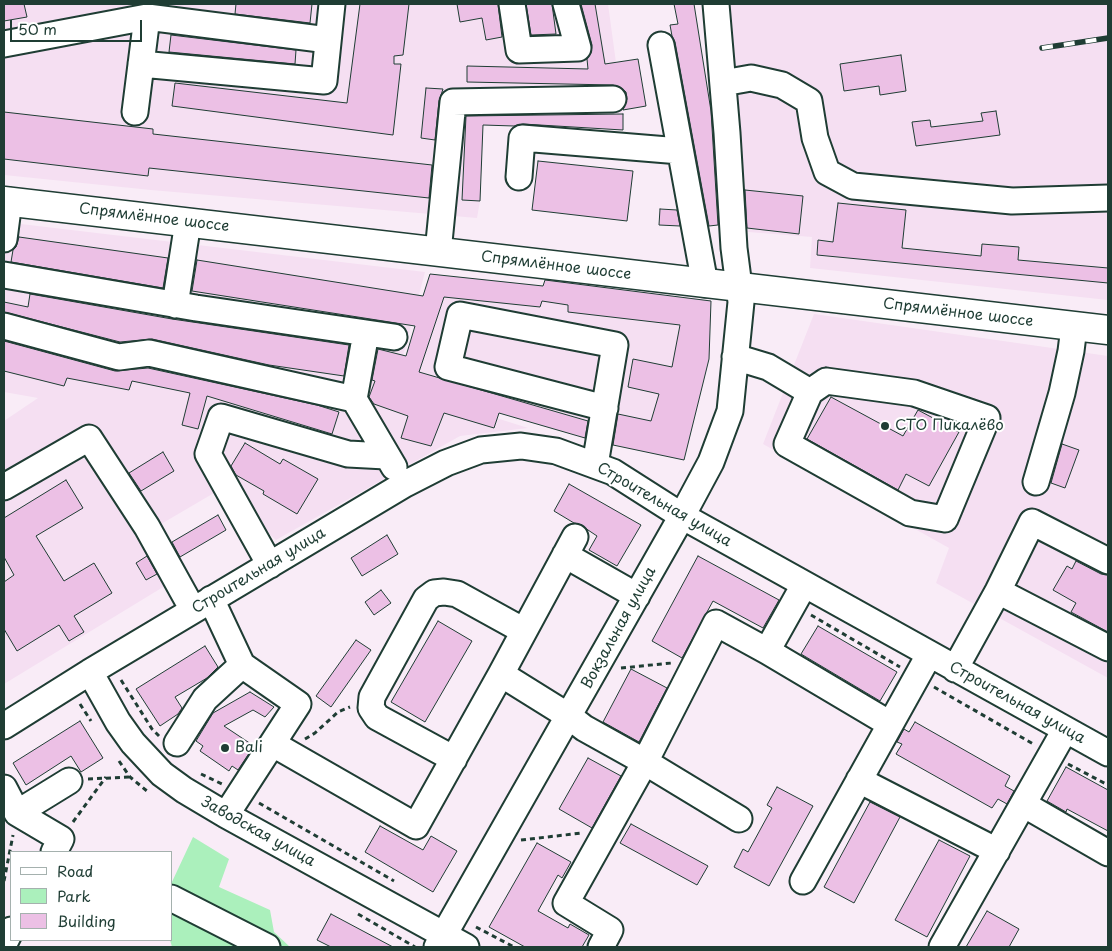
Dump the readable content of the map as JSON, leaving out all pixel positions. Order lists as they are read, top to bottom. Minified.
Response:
{"streets":{"main road":["Спрямлённое шоссе"],"street":["Строительная улица","Вокзальная улица","Заводская улица"]},"crossings":[["Спрямлённое шоссе","Вокзальная улица"],["Строительная улица","Вокзальная улица"],["Строительная улица","Заводская улица"],["Вокзальная улица","Заводская улица"]],"places":["СТО Пикалёво","Bali"],"legend":["Road","Park","Building"],"scale_bar":"50 m"}
